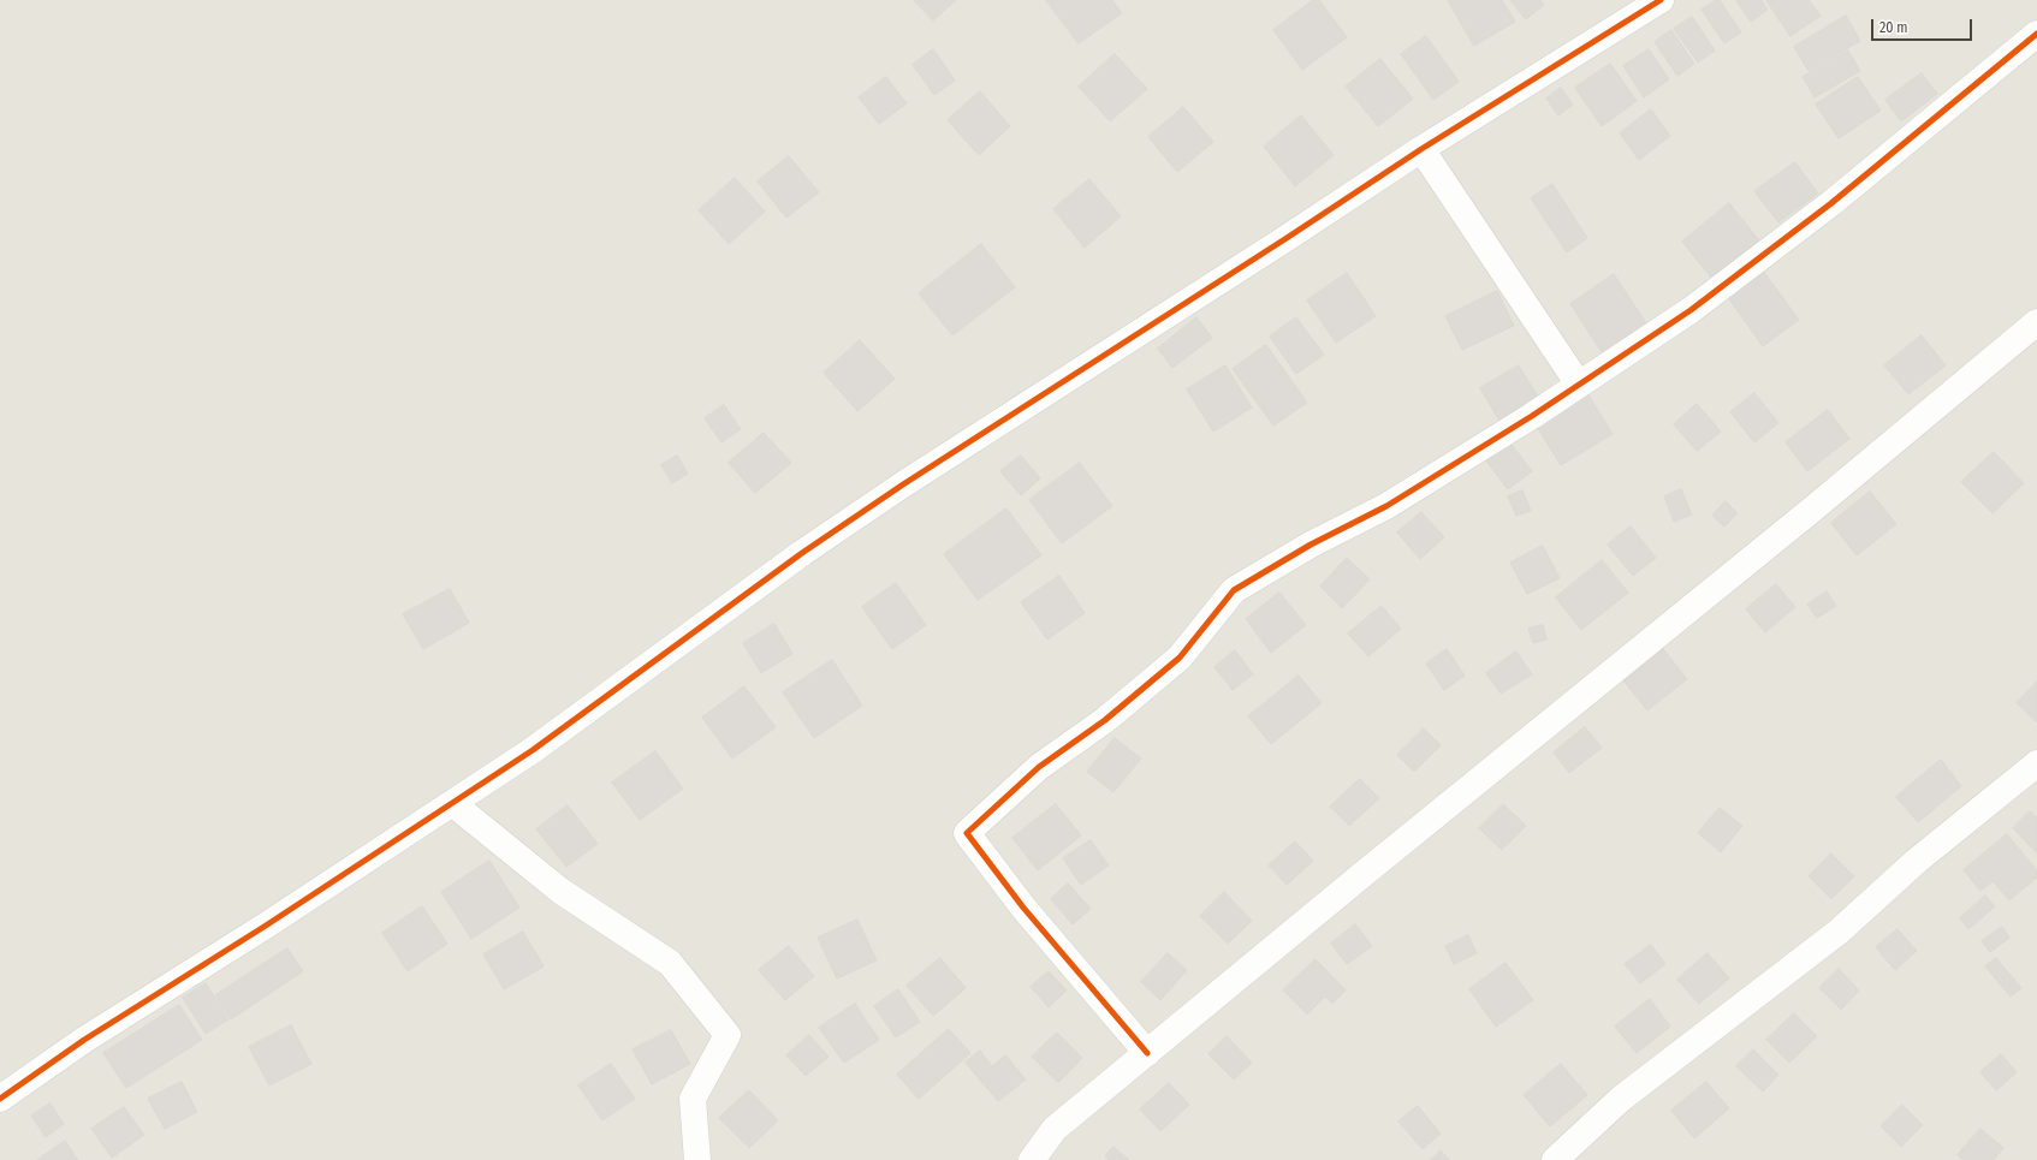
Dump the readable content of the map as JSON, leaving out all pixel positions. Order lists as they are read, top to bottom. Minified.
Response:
{"scale_bar":"20 m"}
